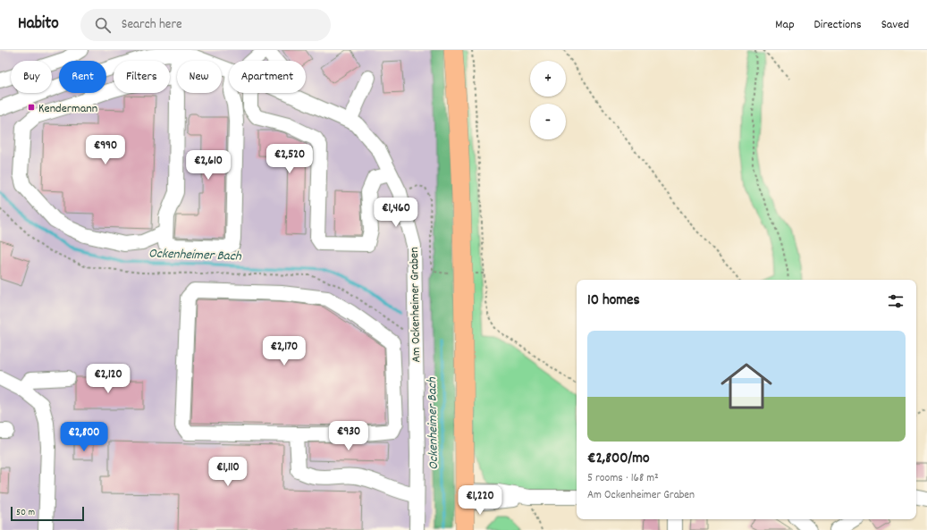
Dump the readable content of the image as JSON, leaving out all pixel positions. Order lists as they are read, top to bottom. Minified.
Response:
{"streets":{"street":["Am Ockenheimer Graben"]},"water":["Ockenheimer Bach"],"places":{"transit":["Kendermann"]},"scale_bar":"50 m","page":{"header":"Habito","search":"Search here","nav":["Map","Directions","Saved"],"map_buttons":["+","−"],"chip":["Buy","Rent","Filters","New","Apartment"],"price":["€990","€2,520","€2,610","€1,460","€2,170","€2,120","€930","€2,800","€1,110","€1,220"],"heading":"10 homes","list":[{"name":"€2,800/mo","note":"5 rooms · 168 m² · Am Ockenheimer Graben"}],"scale":"50 m"}}
